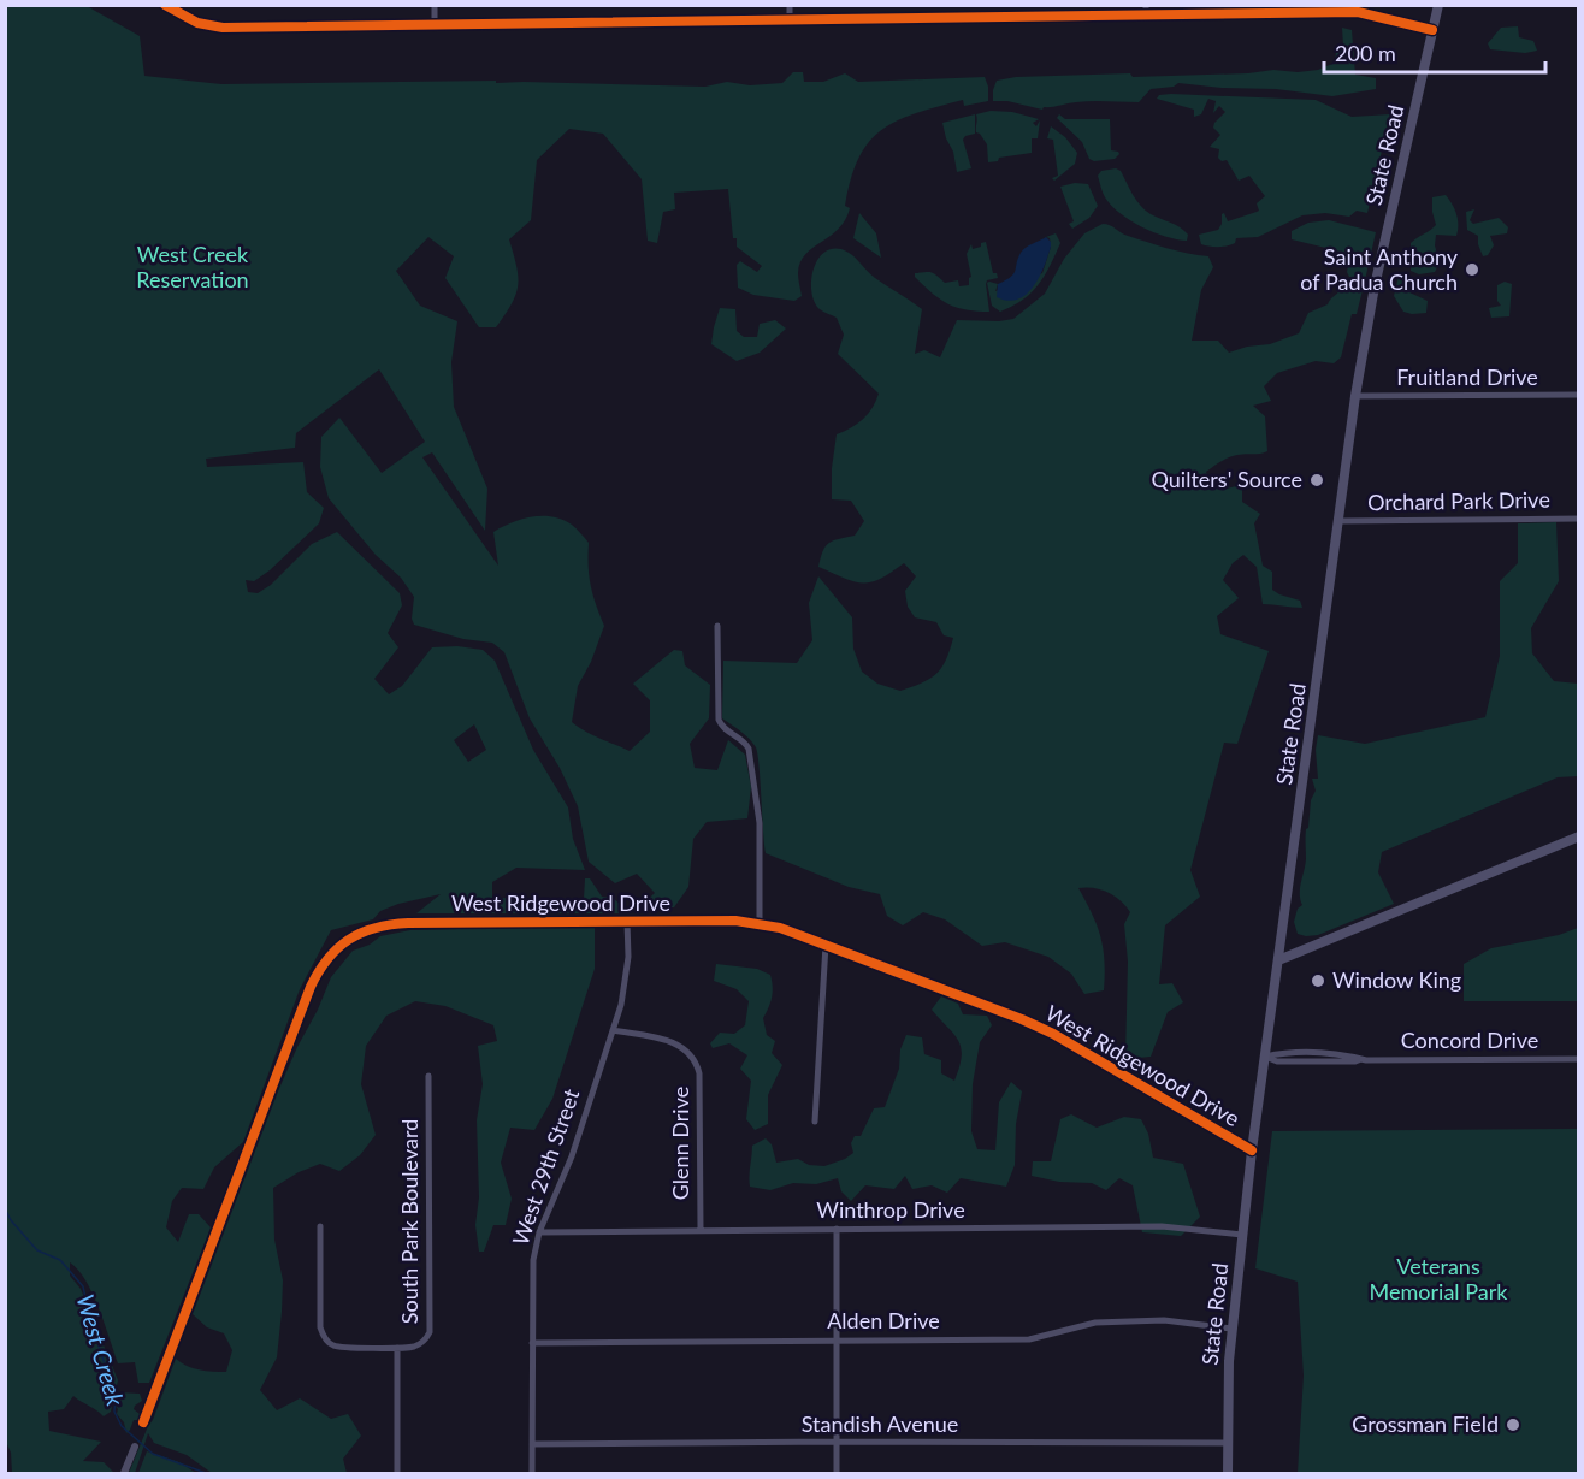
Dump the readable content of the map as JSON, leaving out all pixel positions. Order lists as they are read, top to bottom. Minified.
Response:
{"streets":{"main road":["State Road"],"street":["Fruitland Drive","Orchard Park Drive","West Ridgewood Drive","Concord Drive","Glenn Drive","West 29th Street","Winthrop Drive","South Park Boulevard","Alden Drive","Standish Avenue"]},"crossings":[["State Road","Fruitland Drive"],["State Road","Orchard Park Drive"],["State Road","West Ridgewood Drive"],["State Road","Concord Drive"],["State Road","Winthrop Drive"],["State Road","Alden Drive"],["State Road","Standish Avenue"],["West Ridgewood Drive","West 29th Street"],["Glenn Drive","West 29th Street"],["Glenn Drive","Winthrop Drive"],["West 29th Street","Winthrop Drive"],["West 29th Street","Alden Drive"],["West 29th Street","Standish Avenue"]],"water":["West Creek"],"parks":["West Creek Reservation","Veterans Memorial Park"],"places":["Saint Anthony of Padua Church","Quilters' Source","Window King","Grossman Field"],"scale_bar":"200 m"}
